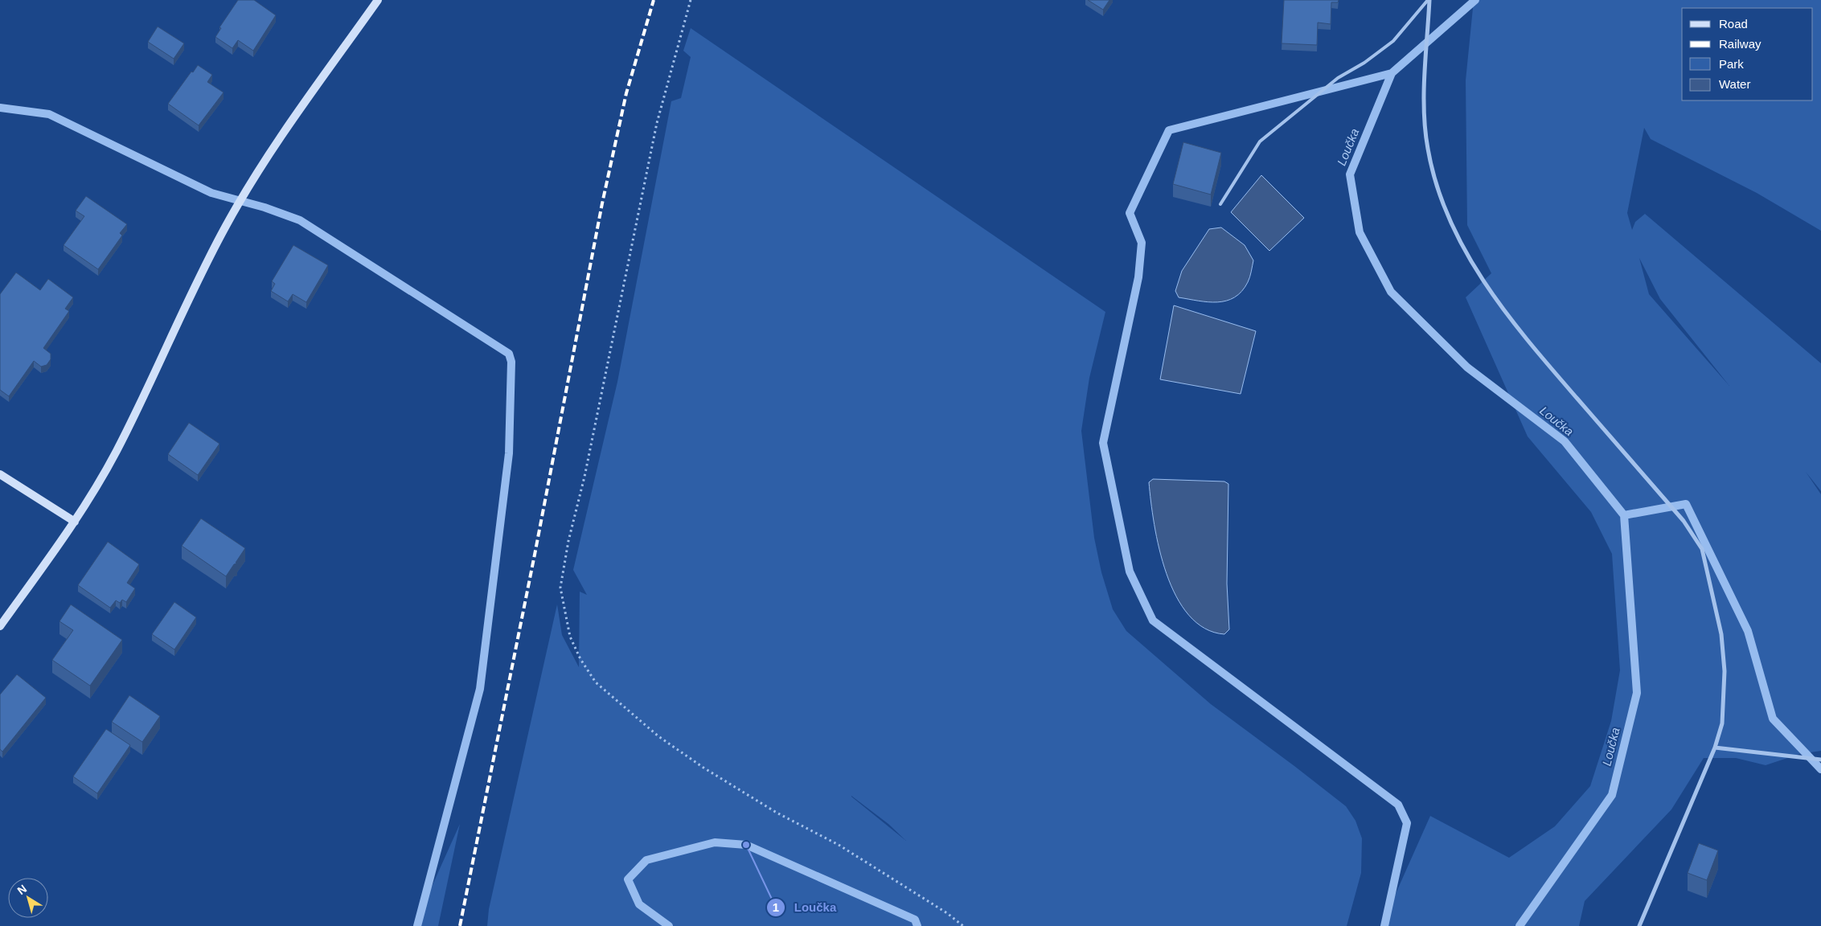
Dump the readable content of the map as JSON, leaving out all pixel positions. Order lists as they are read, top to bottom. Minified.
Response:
{"water":["Loučka"],"places":["Loučka"],"legend":["Road","Railway","Park","Water"],"north":"top left"}
